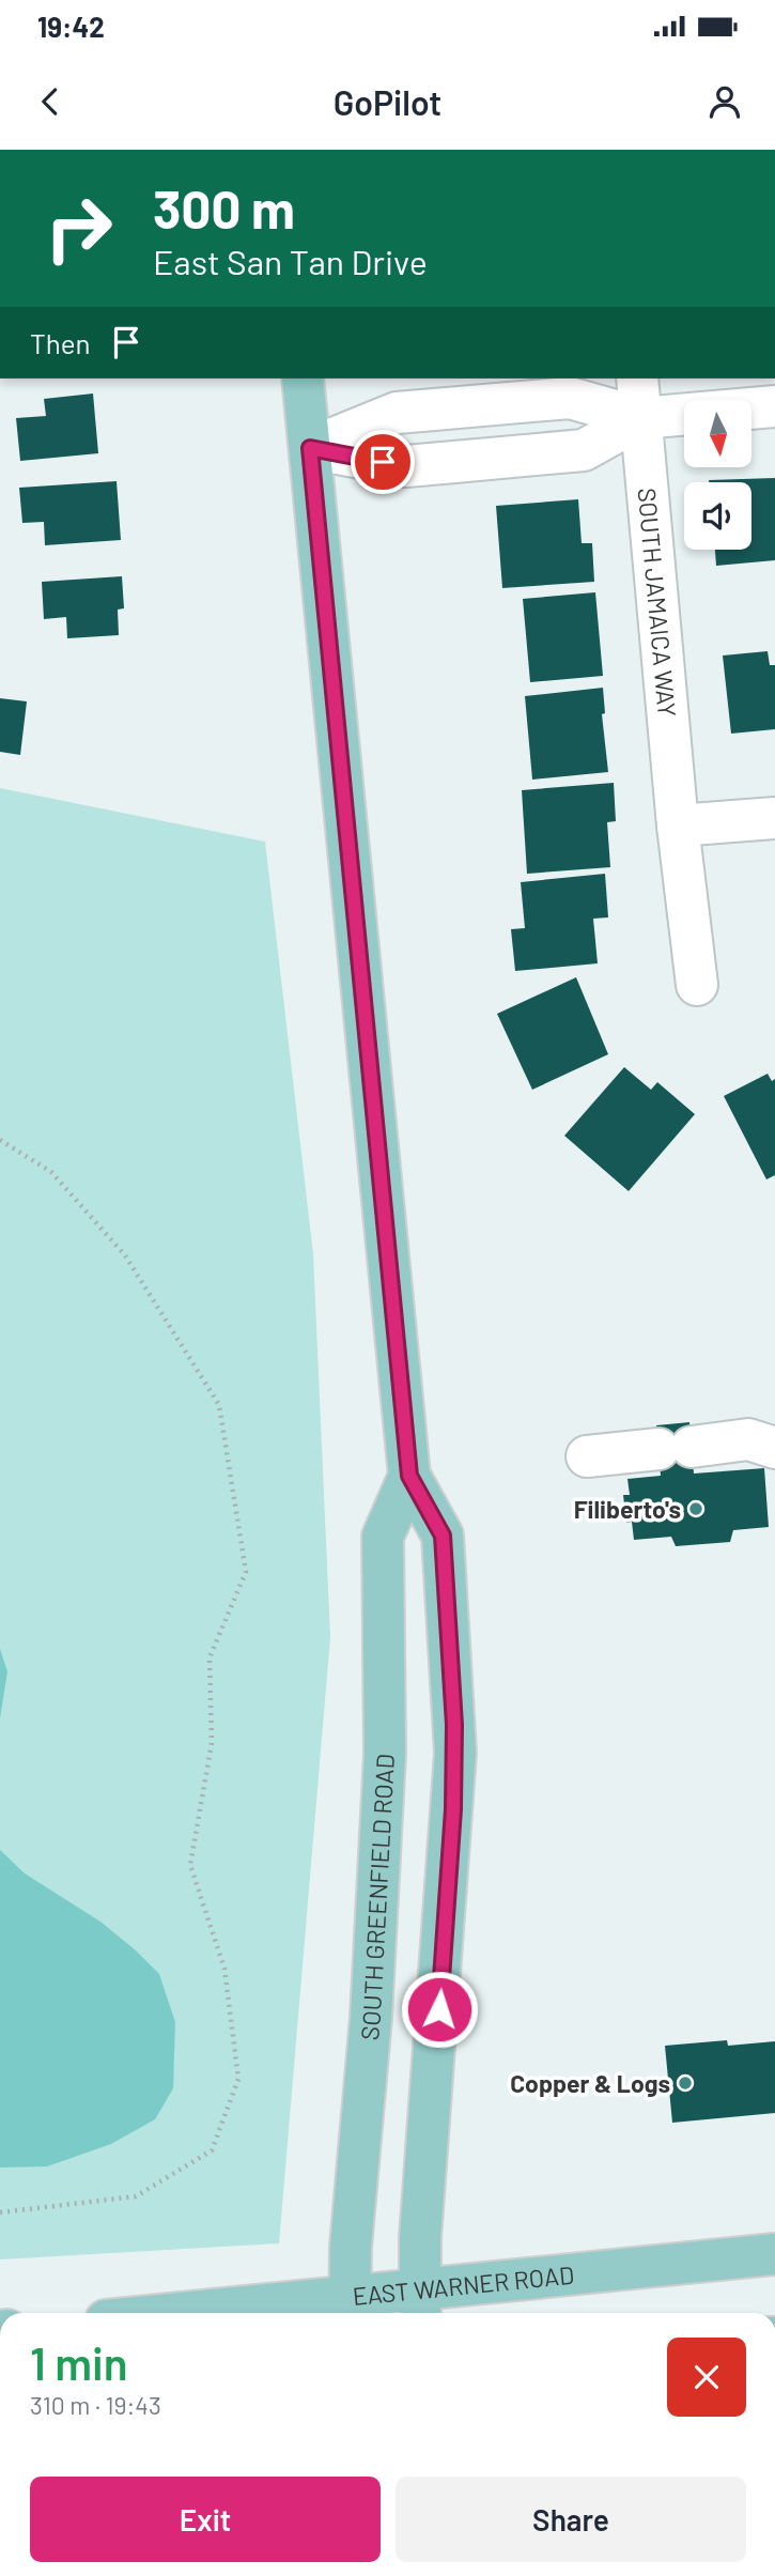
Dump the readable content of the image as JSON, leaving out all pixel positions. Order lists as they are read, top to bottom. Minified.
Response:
{"streets":{"main road":["SOUTH GREENFIELD ROAD","EAST WARNER ROAD"],"street":["SOUTH JAMAICA WAY"]},"crossings":[["SOUTH GREENFIELD ROAD","EAST WARNER ROAD"]],"places":["Filiberto's","Copper & Logs"],"north":"bottom","page":{"status":"19:42","header":"GoPilot","turn":["300 m","East San Tan Drive"],"then":"Then","heading":["1 min","310 m · 19:43"],"buttons":["Exit","Share"]}}
